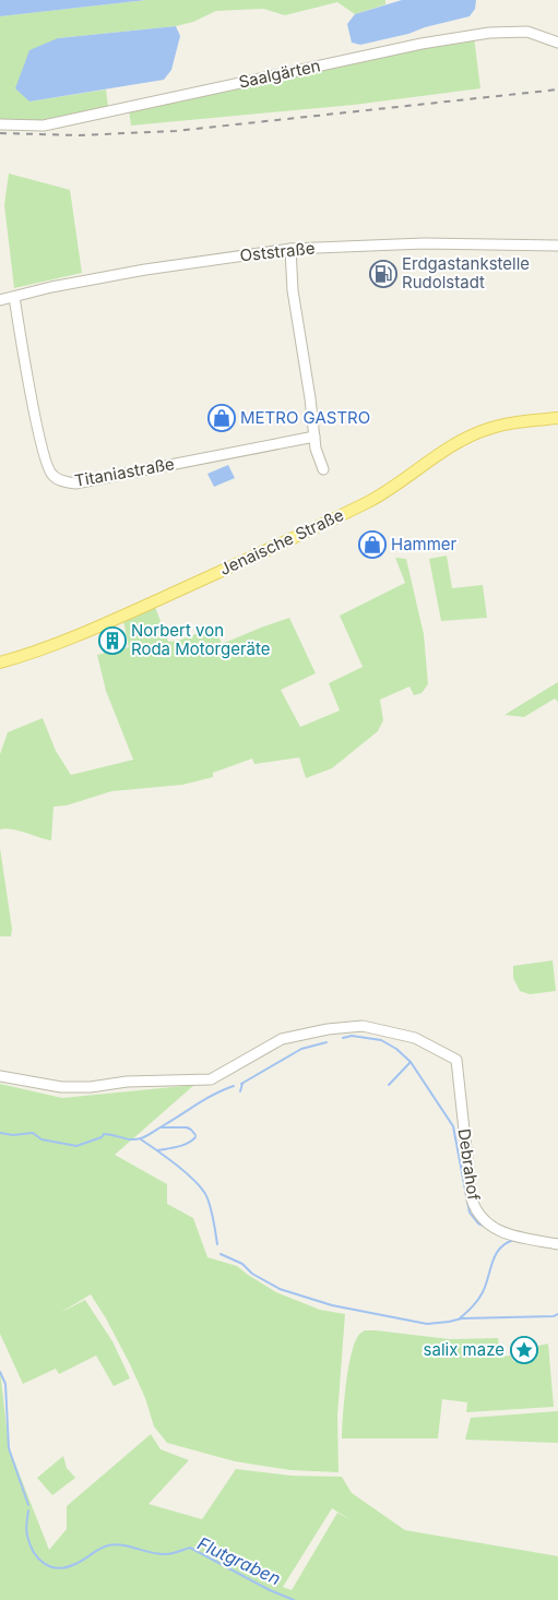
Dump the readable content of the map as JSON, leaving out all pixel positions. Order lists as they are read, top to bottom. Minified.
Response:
{"streets":{"main road":["Jenaische Straße"],"street":["Saalgärten","Oststraße","Titaniastraße","Debrahof"]},"crossings":[["Oststraße","Titaniastraße"]],"water":["Flutgraben"],"places":{"fuel station":["Erdgastankstelle Rudolstadt"],"shop":["METRO GASTRO","Hammer"],"building":["Norbert von Roda Motorgeräte"],"place":["salix maze"]}}
